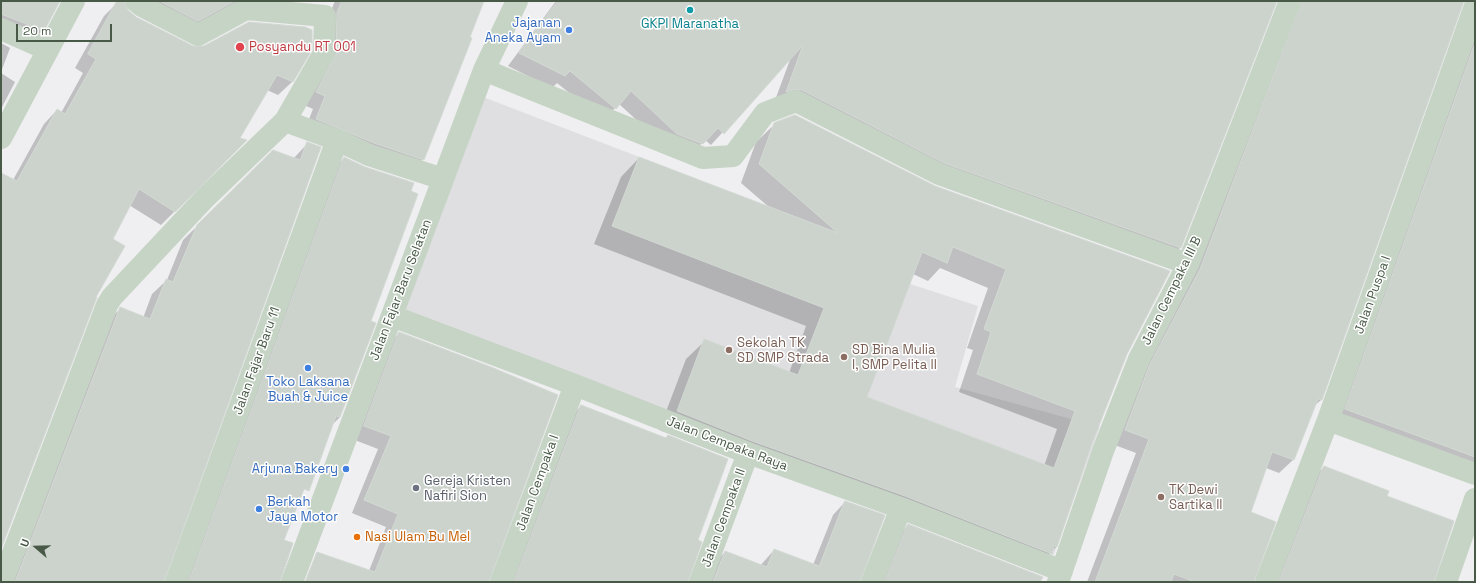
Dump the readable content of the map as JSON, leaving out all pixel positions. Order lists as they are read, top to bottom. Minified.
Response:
{"streets":{"street":["Jalan Fajar Baru Selatan","Jalan Cempaka III B","Jalan Puspa I","Jalan Fajar Baru 11","Jalan Cempaka Raya","Jalan Cempaka I","Jalan Cempaka II"]},"crossings":[["Jalan Fajar Baru Selatan","Jalan Cempaka Raya"],["Jalan Cempaka III B","Jalan Cempaka Raya"],["Jalan Cempaka Raya","Jalan Cempaka I"],["Jalan Cempaka Raya","Jalan Cempaka II"]],"places":["GKPI Maranatha","Jajanan Aneka Ayam","Posyandu RT 001","Sekolah TK SD SMP Strada","SD Bina Mulia I, SMP Pelita II","Toko Laksana Buah & Juice","Arjuna Bakery","Gereja Kristen Nafiri Sion","TK Dewi Sartika II","Berkah Jaya Motor","Nasi Ulam Bu Mel"],"scale_bar":"20 m","north":"left"}
